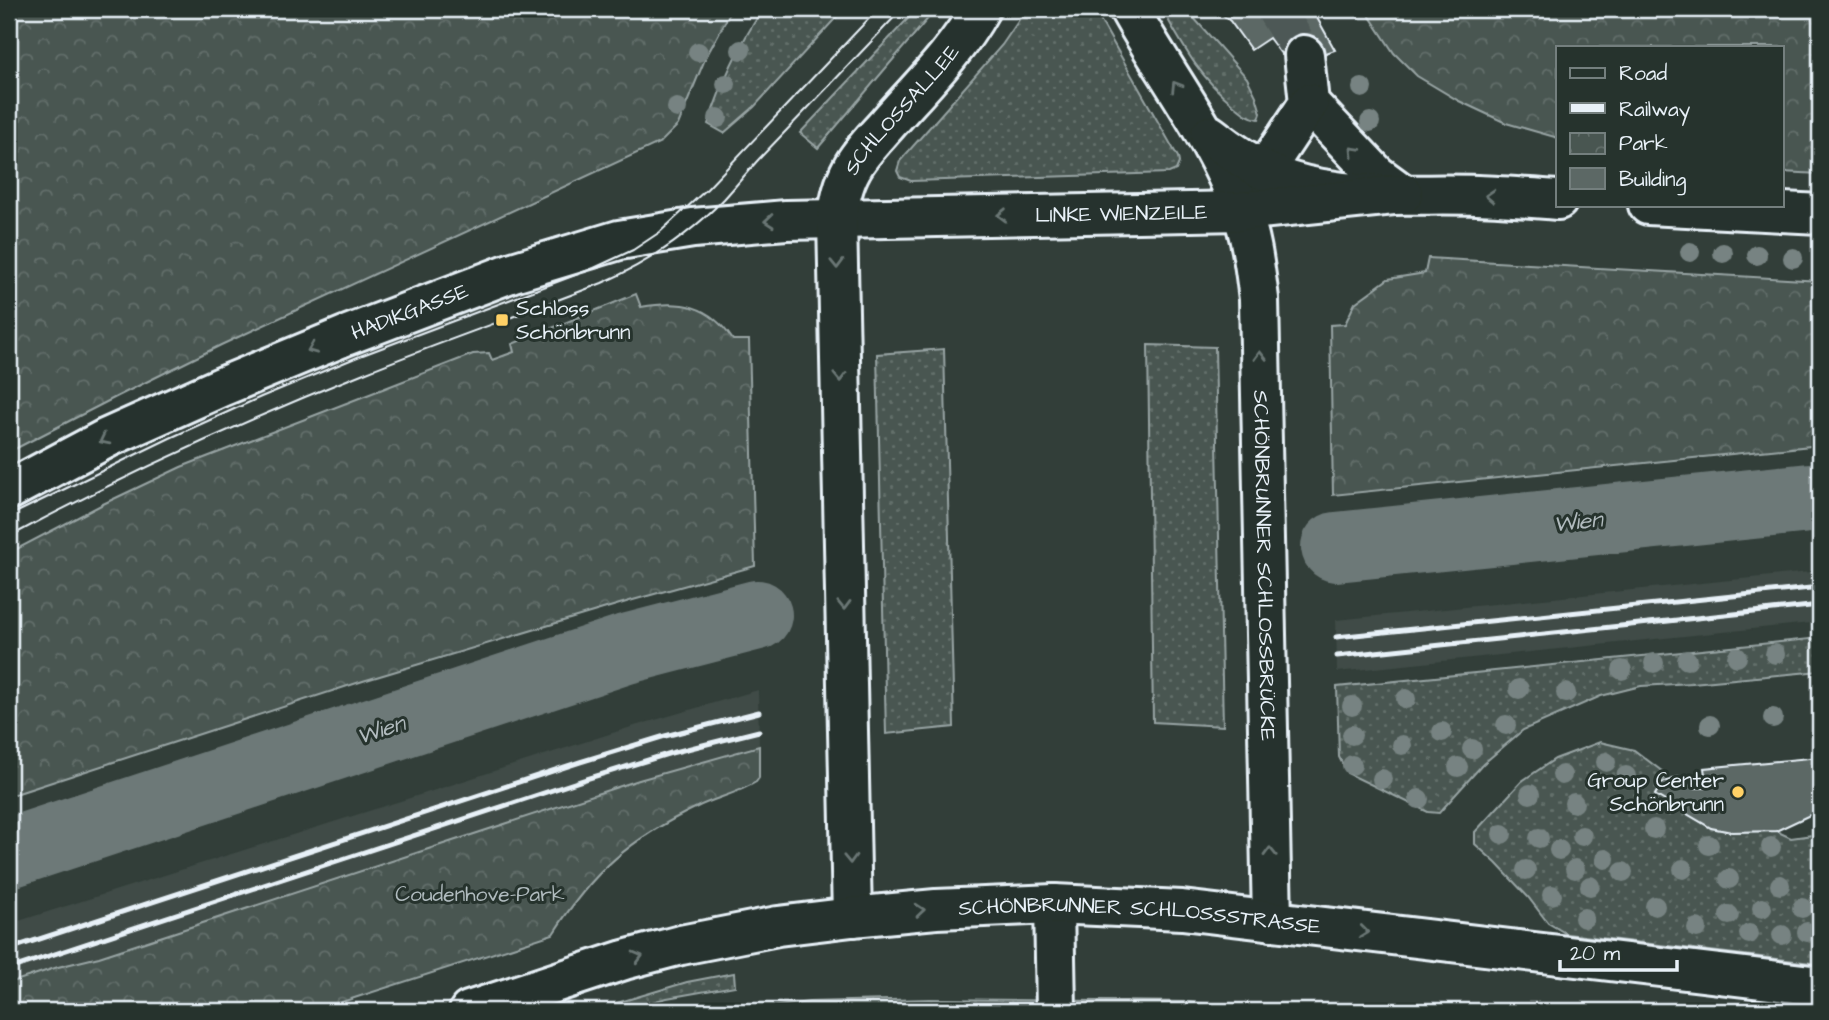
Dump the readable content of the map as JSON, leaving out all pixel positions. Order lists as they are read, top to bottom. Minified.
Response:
{"streets":{"main road":["SCHLOSSALLEE","LINKE WIENZEILE","HADIKGASSE","SCHÖNBRUNNER SCHLOSSBRÜCKE","SCHÖNBRUNNER SCHLOSSSTRASSE"]},"crossings":[["SCHLOSSALLEE","LINKE WIENZEILE"],["SCHLOSSALLEE","HADIKGASSE"],["LINKE WIENZEILE","HADIKGASSE"],["LINKE WIENZEILE","SCHÖNBRUNNER SCHLOSSBRÜCKE"],["SCHÖNBRUNNER SCHLOSSBRÜCKE","SCHÖNBRUNNER SCHLOSSSTRASSE"]],"one_way":["LINKE WIENZEILE","HADIKGASSE","SCHÖNBRUNNER SCHLOSSBRÜCKE","SCHÖNBRUNNER SCHLOSSSTRASSE"],"water":["Wien"],"parks":["Coudenhove-Park"],"places":{"transit":["Schloss Schönbrunn"],"other":["Group Center Schönbrunn"]},"legend":["Road","Railway","Park","Building"],"scale_bar":"20 m"}
